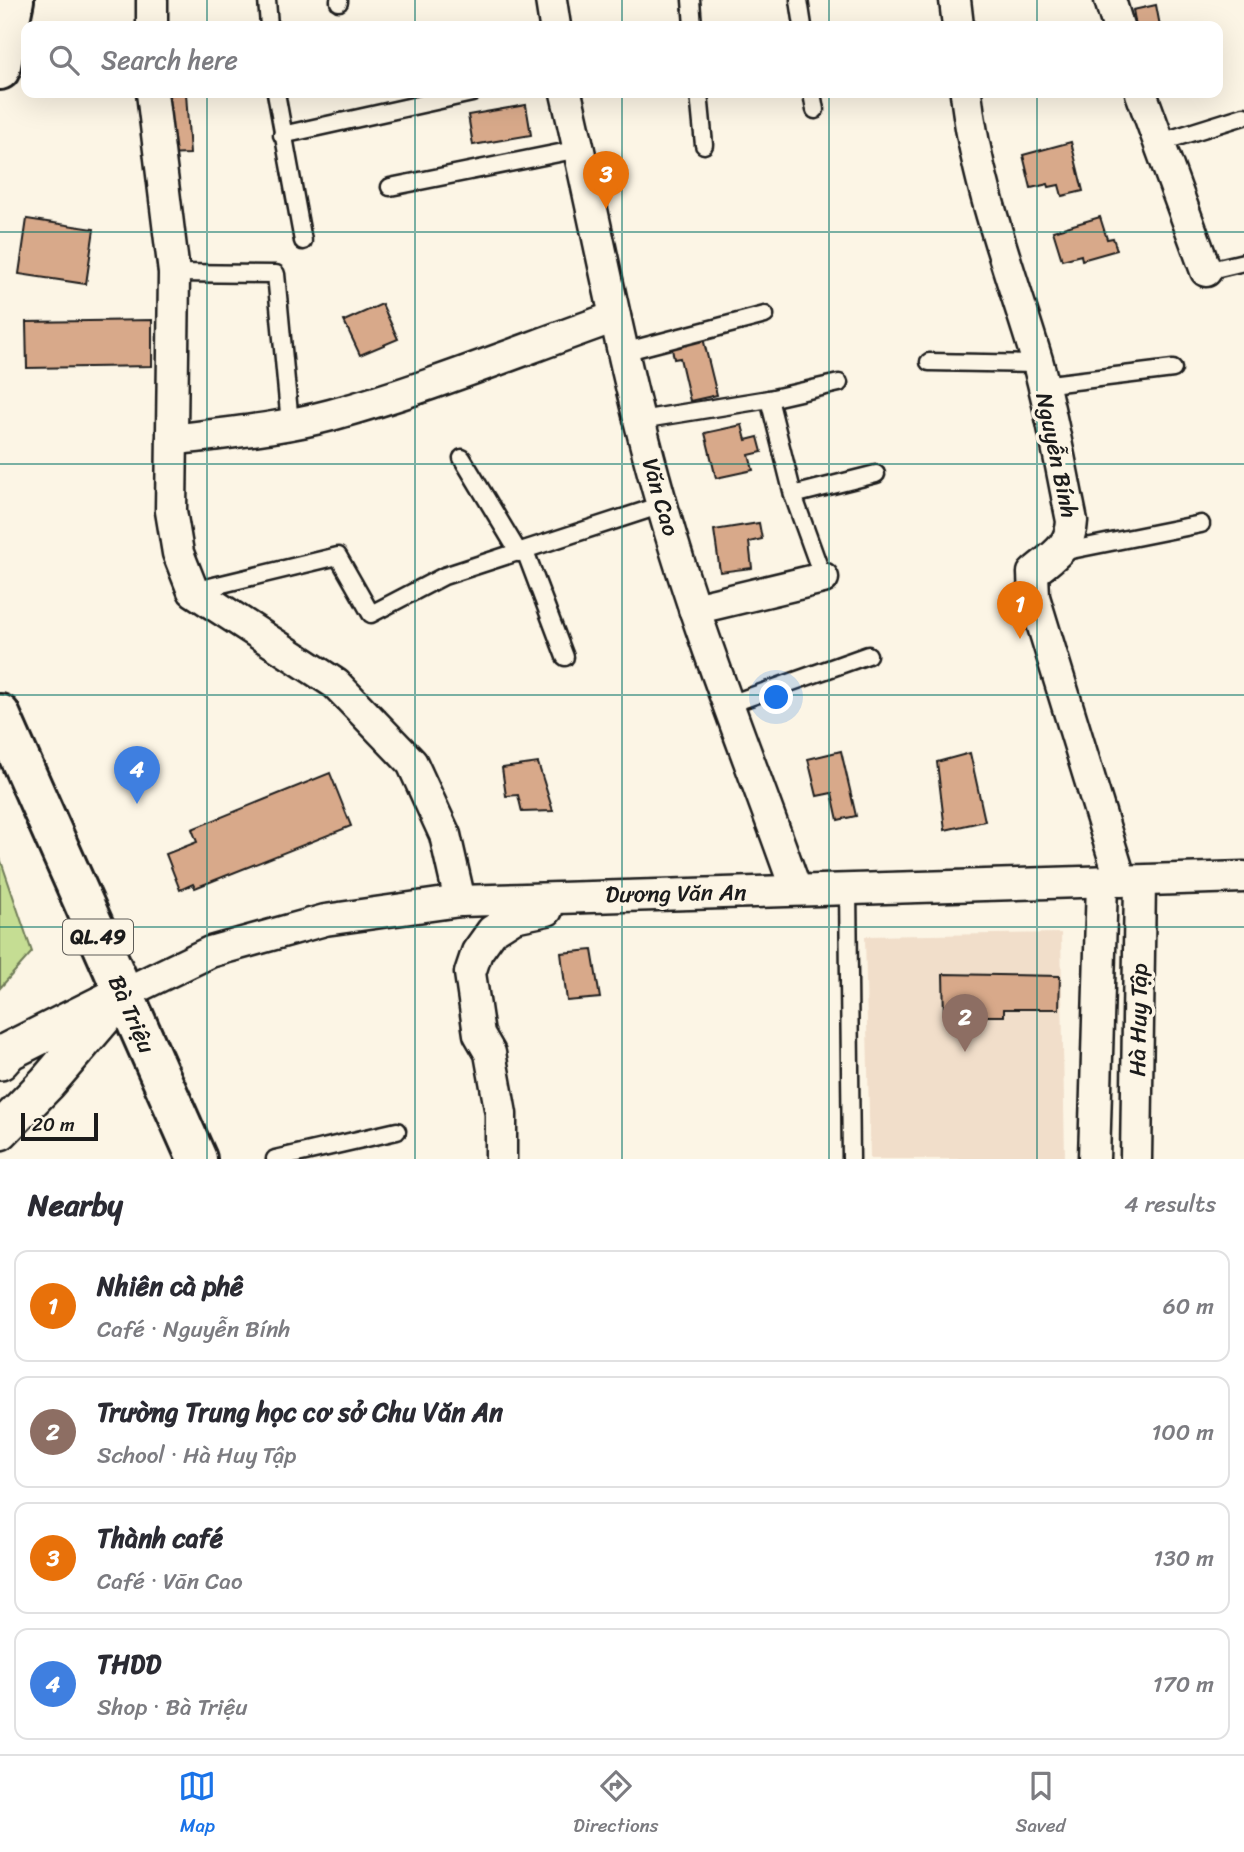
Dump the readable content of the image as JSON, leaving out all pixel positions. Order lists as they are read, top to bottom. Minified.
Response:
{"streets":{"highway":["QL.49","Bà Triệu"],"street":["Nguyễn Bính","Văn Cao","Dương Văn An","Hà Huy Tập"]},"crossings":[["Nguyễn Bính","Dương Văn An"],["Nguyễn Bính","Hà Huy Tập"],["Văn Cao","Dương Văn An"],["Dương Văn An","Bà Triệu"],["Dương Văn An","Hà Huy Tập"]],"scale_bar":"20 m","page":{"search":"Search here","pins":["3","1","4","2"],"scale":"20 m","heading":["Nearby","4 results"],"list":[{"mark":"1","name":"Nhiên cà phê","note":"Café · Nguyễn Bính","value":"60 m"},{"mark":"2","name":"Trường Trung học cơ sở Chu Văn An","note":"School · Hà Huy Tập","value":"100 m"},{"mark":"3","name":"Thành café","note":"Café · Văn Cao","value":"130 m"},{"mark":"4","name":"THDD","note":"Shop · Bà Triệu","value":"170 m"}],"nav":["Map","Directions","Saved"]}}
